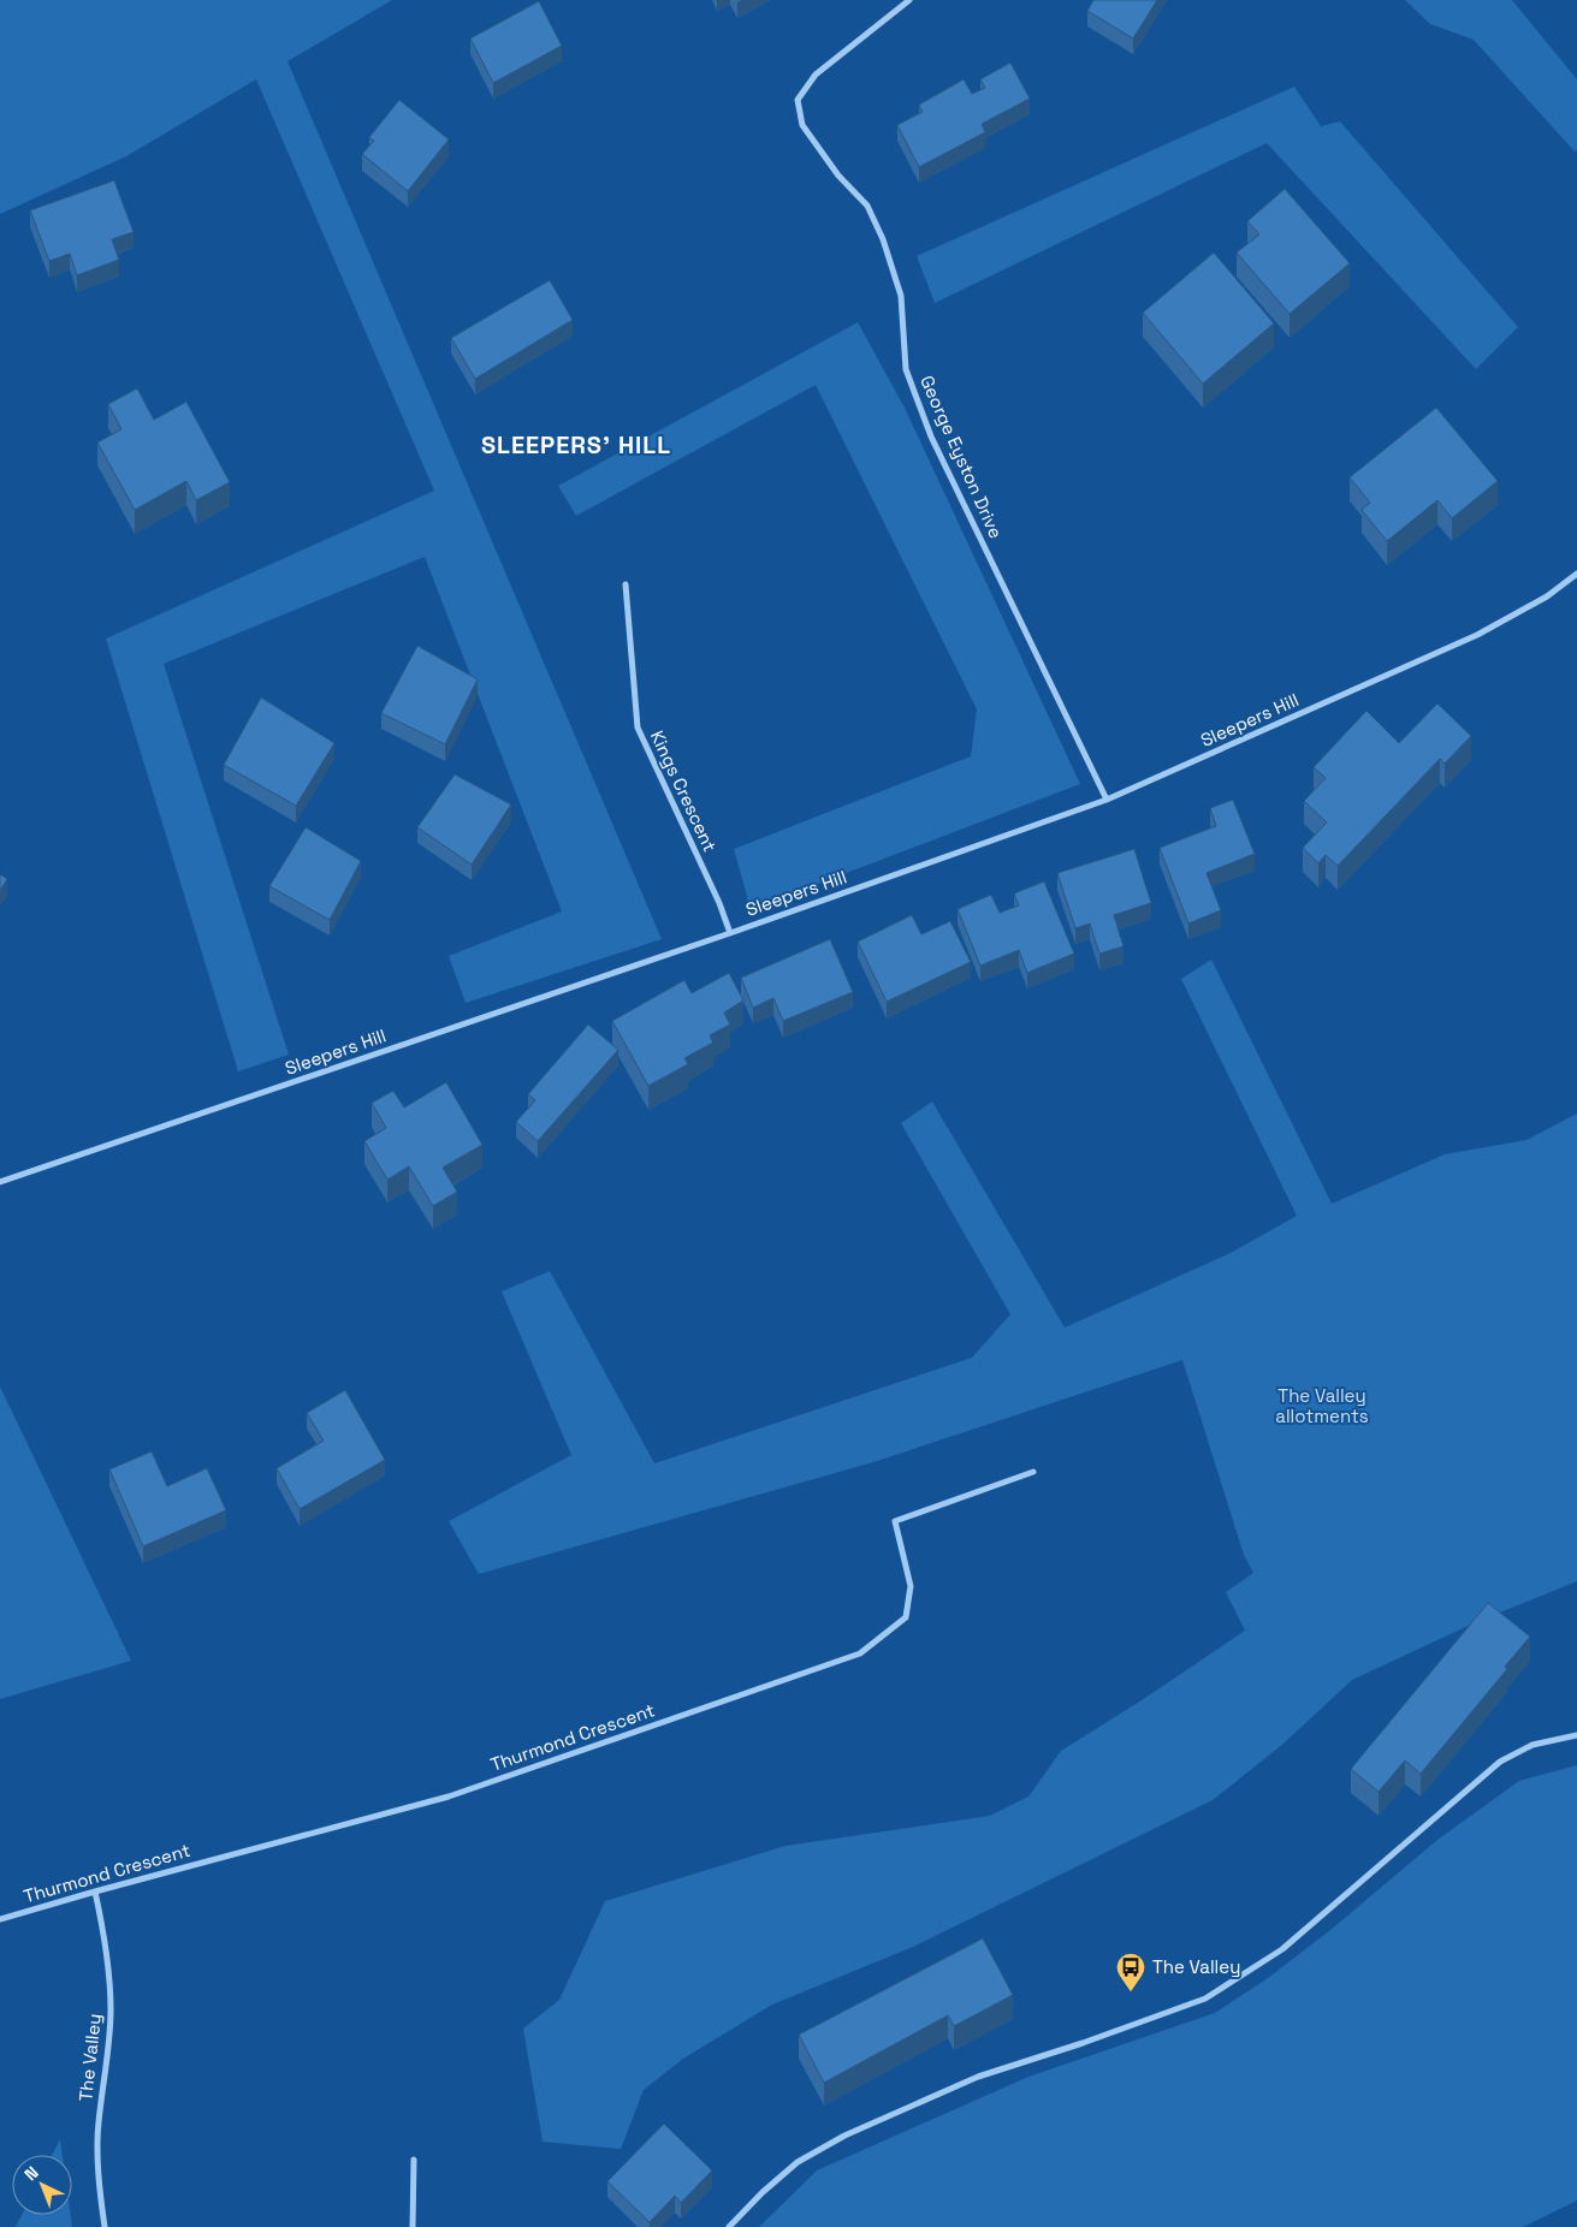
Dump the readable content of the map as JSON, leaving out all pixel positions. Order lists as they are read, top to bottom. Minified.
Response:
{"streets":{"street":["George Eyston Drive","Sleepers Hill","Kings Crescent","Thurmond Crescent","The Valley"]},"crossings":[["George Eyston Drive","Sleepers Hill"],["Sleepers Hill","Kings Crescent"],["Thurmond Crescent","The Valley"]],"districts":["SLEEPERS' HILL"],"parks":["The Valley allotments"],"places":{"bus stop":["The Valley"]},"north":"top left"}
